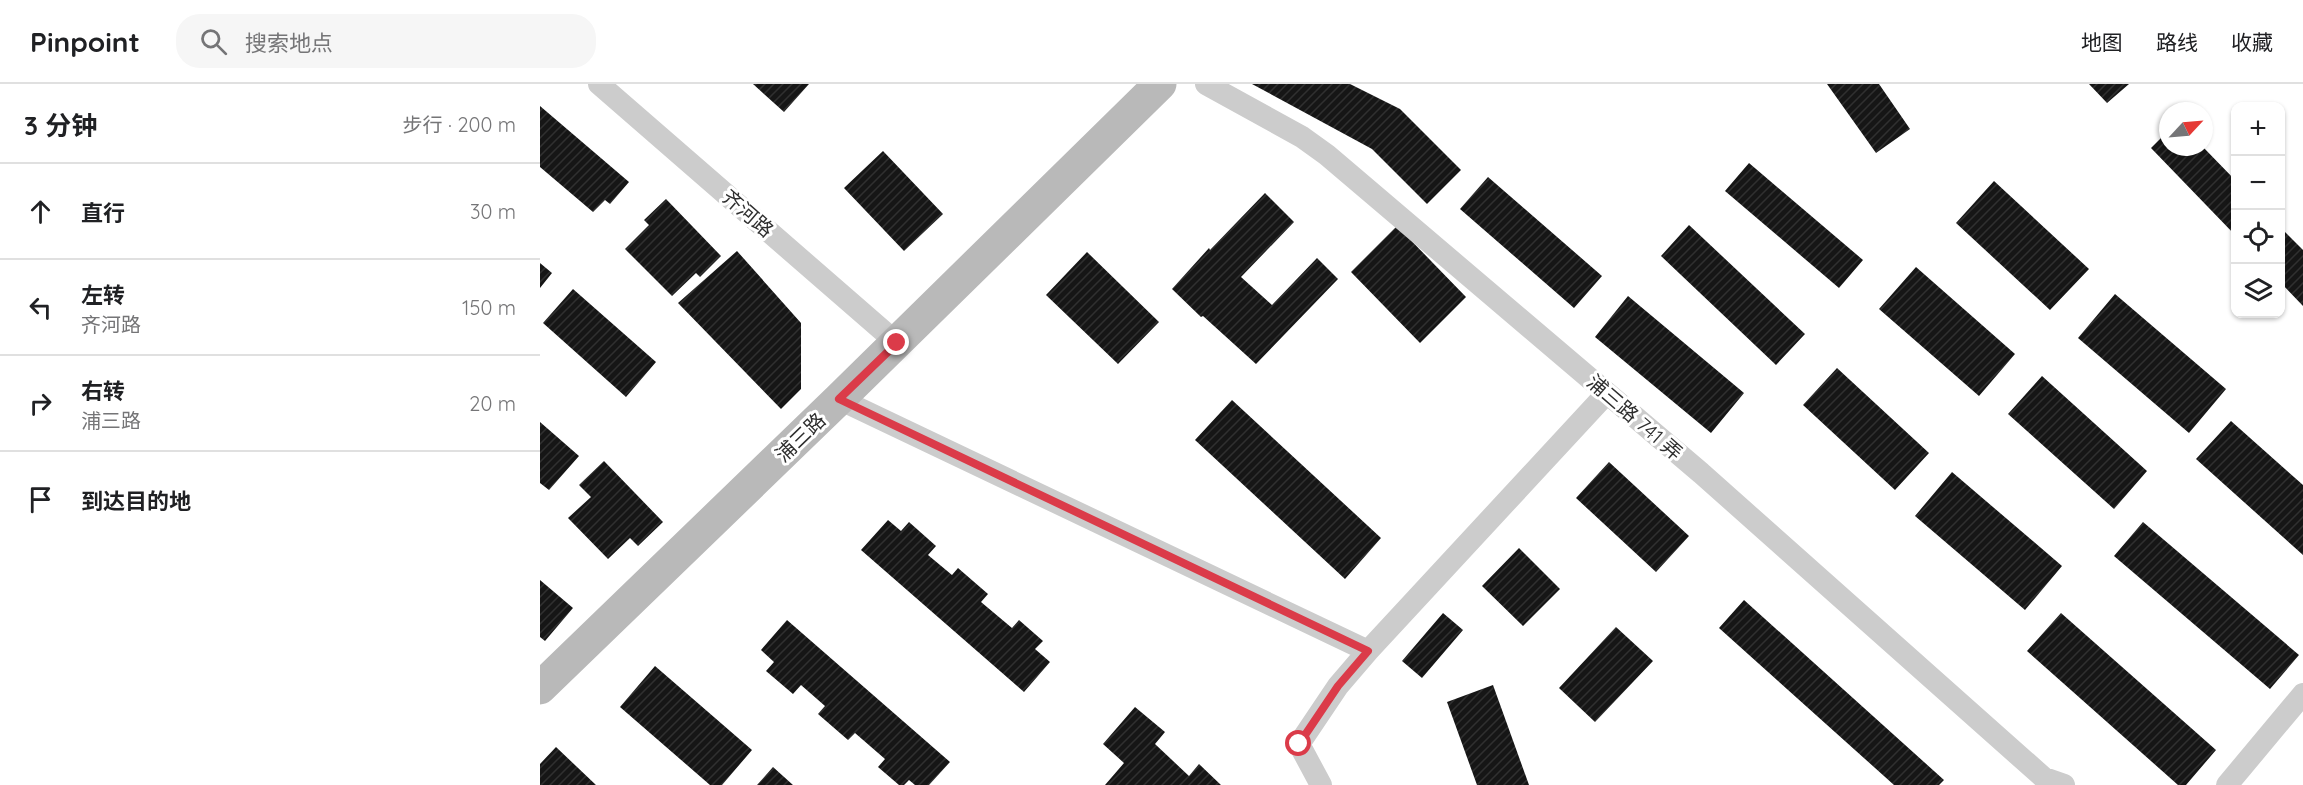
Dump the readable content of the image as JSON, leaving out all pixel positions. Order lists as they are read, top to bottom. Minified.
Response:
{"streets":{"street":["齐河路","浦三路 741 弄","浦三路"]},"crossings":[["齐河路","浦三路"]],"north":"top right","page":{"header":"Pinpoint","search":"搜索地点","nav":["地图","路线","收藏"],"heading":["3 分钟","步行 · 200 m"],"map_buttons":["+","−"],"list":[["直行","30 m"],["左转","齐河路","150 m"],["右转","浦三路","20 m"],"到达目的地"]}}
